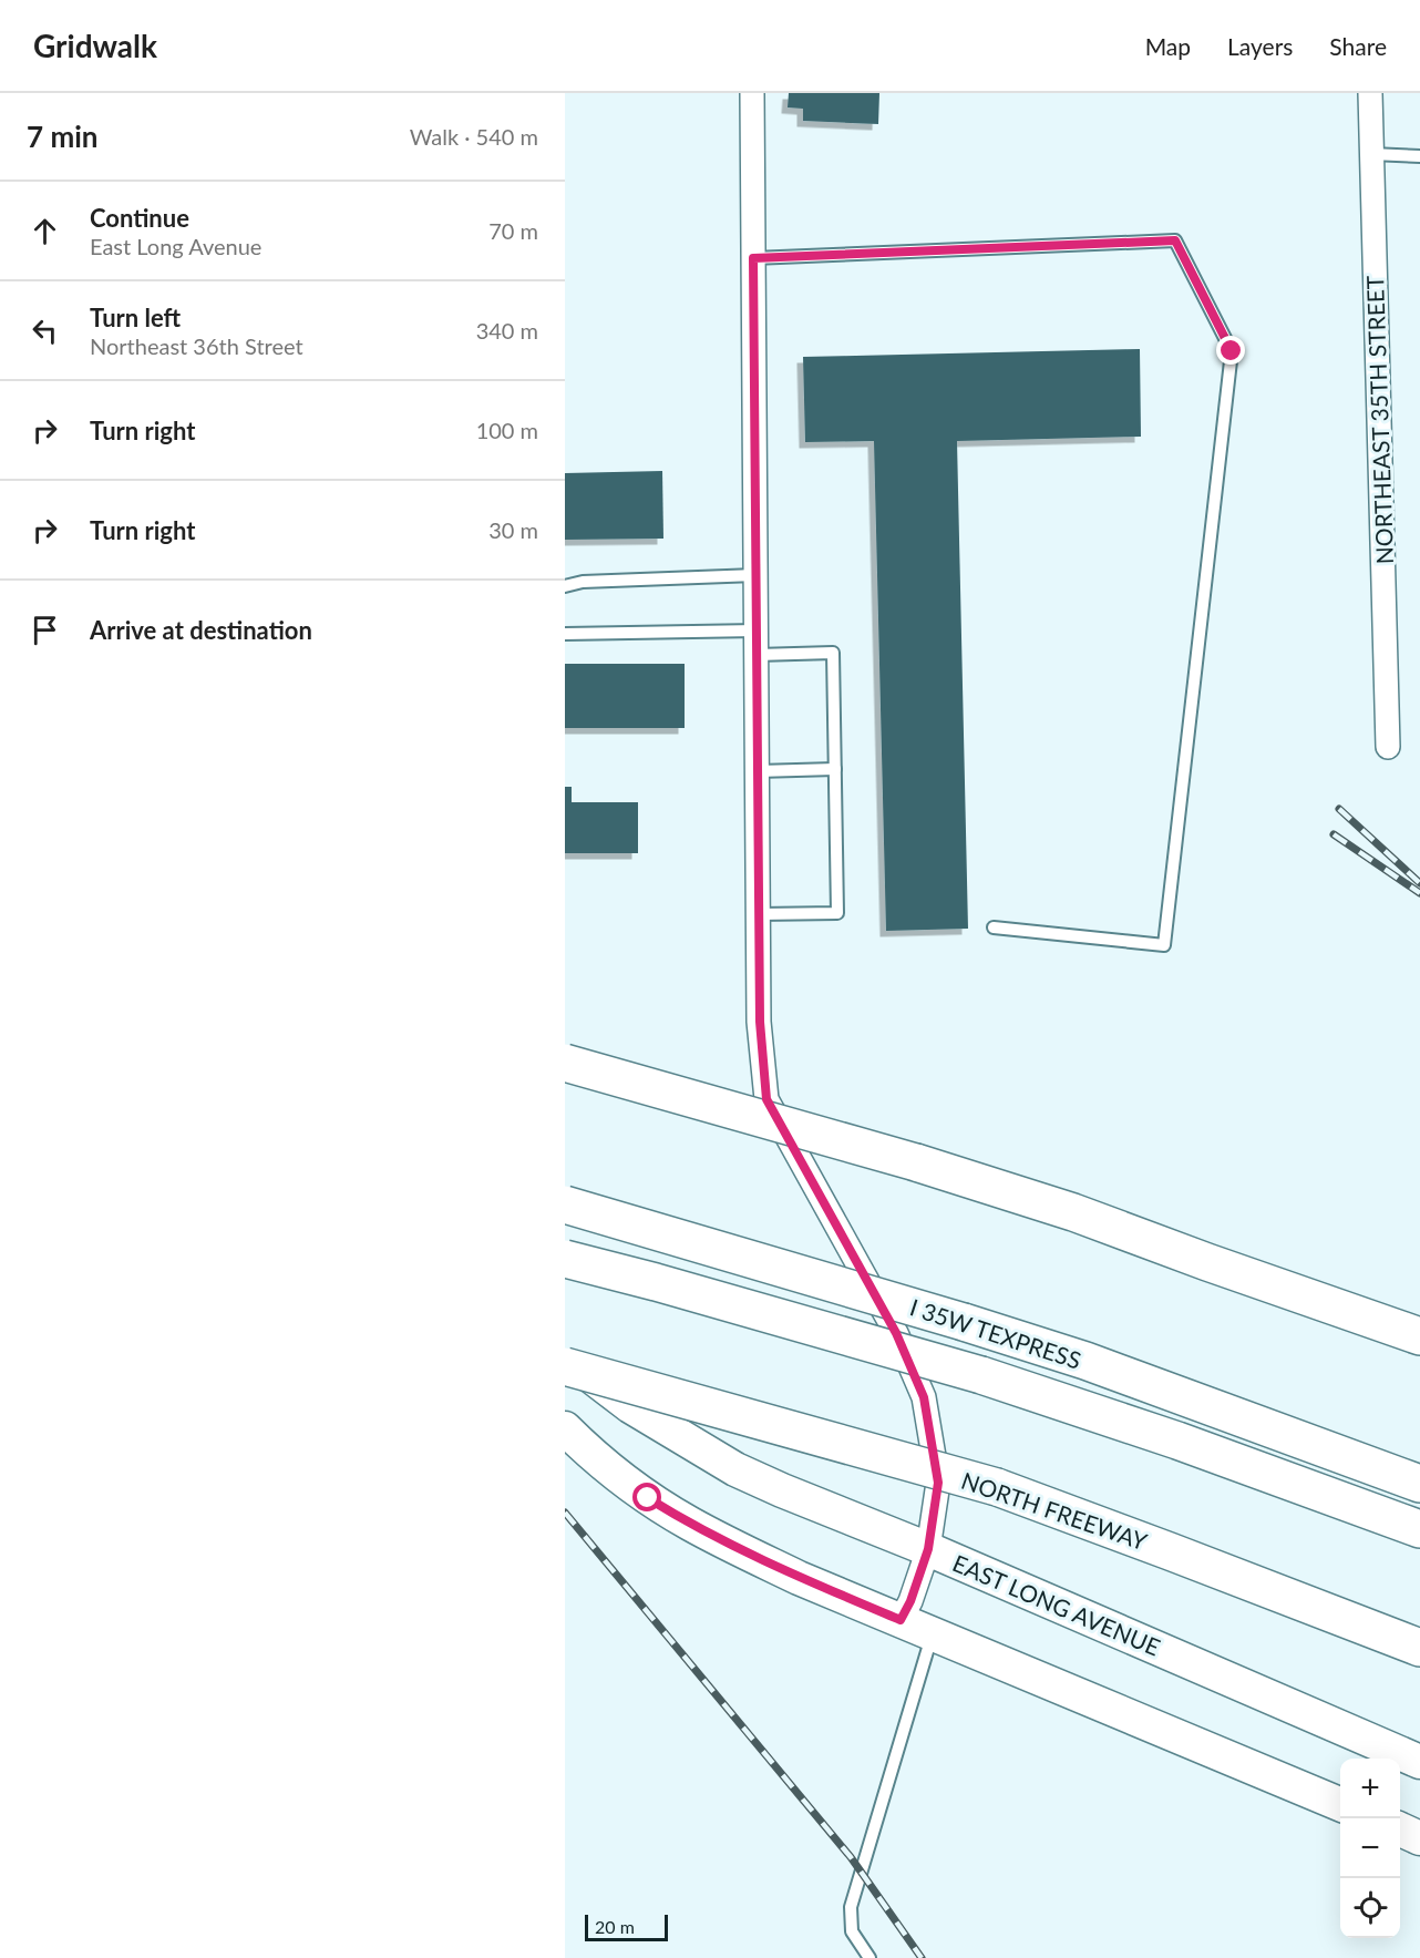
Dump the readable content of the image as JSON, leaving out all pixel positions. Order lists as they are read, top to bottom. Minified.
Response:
{"streets":{"highway":["I 35W TEXPRESS","NORTH FREEWAY"],"main road":["EAST LONG AVENUE"],"street":["NORTHEAST 35TH STREET"]},"scale_bar":"20 m","page":{"header":"Gridwalk","nav":["Map","Layers","Share"],"heading":["7 min","Walk · 540 m"],"list":[["Continue","East Long Avenue","70 m"],["Turn left","Northeast 36th Street","340 m"],["Turn right","100 m"],["Turn right","30 m"],"Arrive at destination"],"map_buttons":["+","−"],"scale":"20 m"}}
